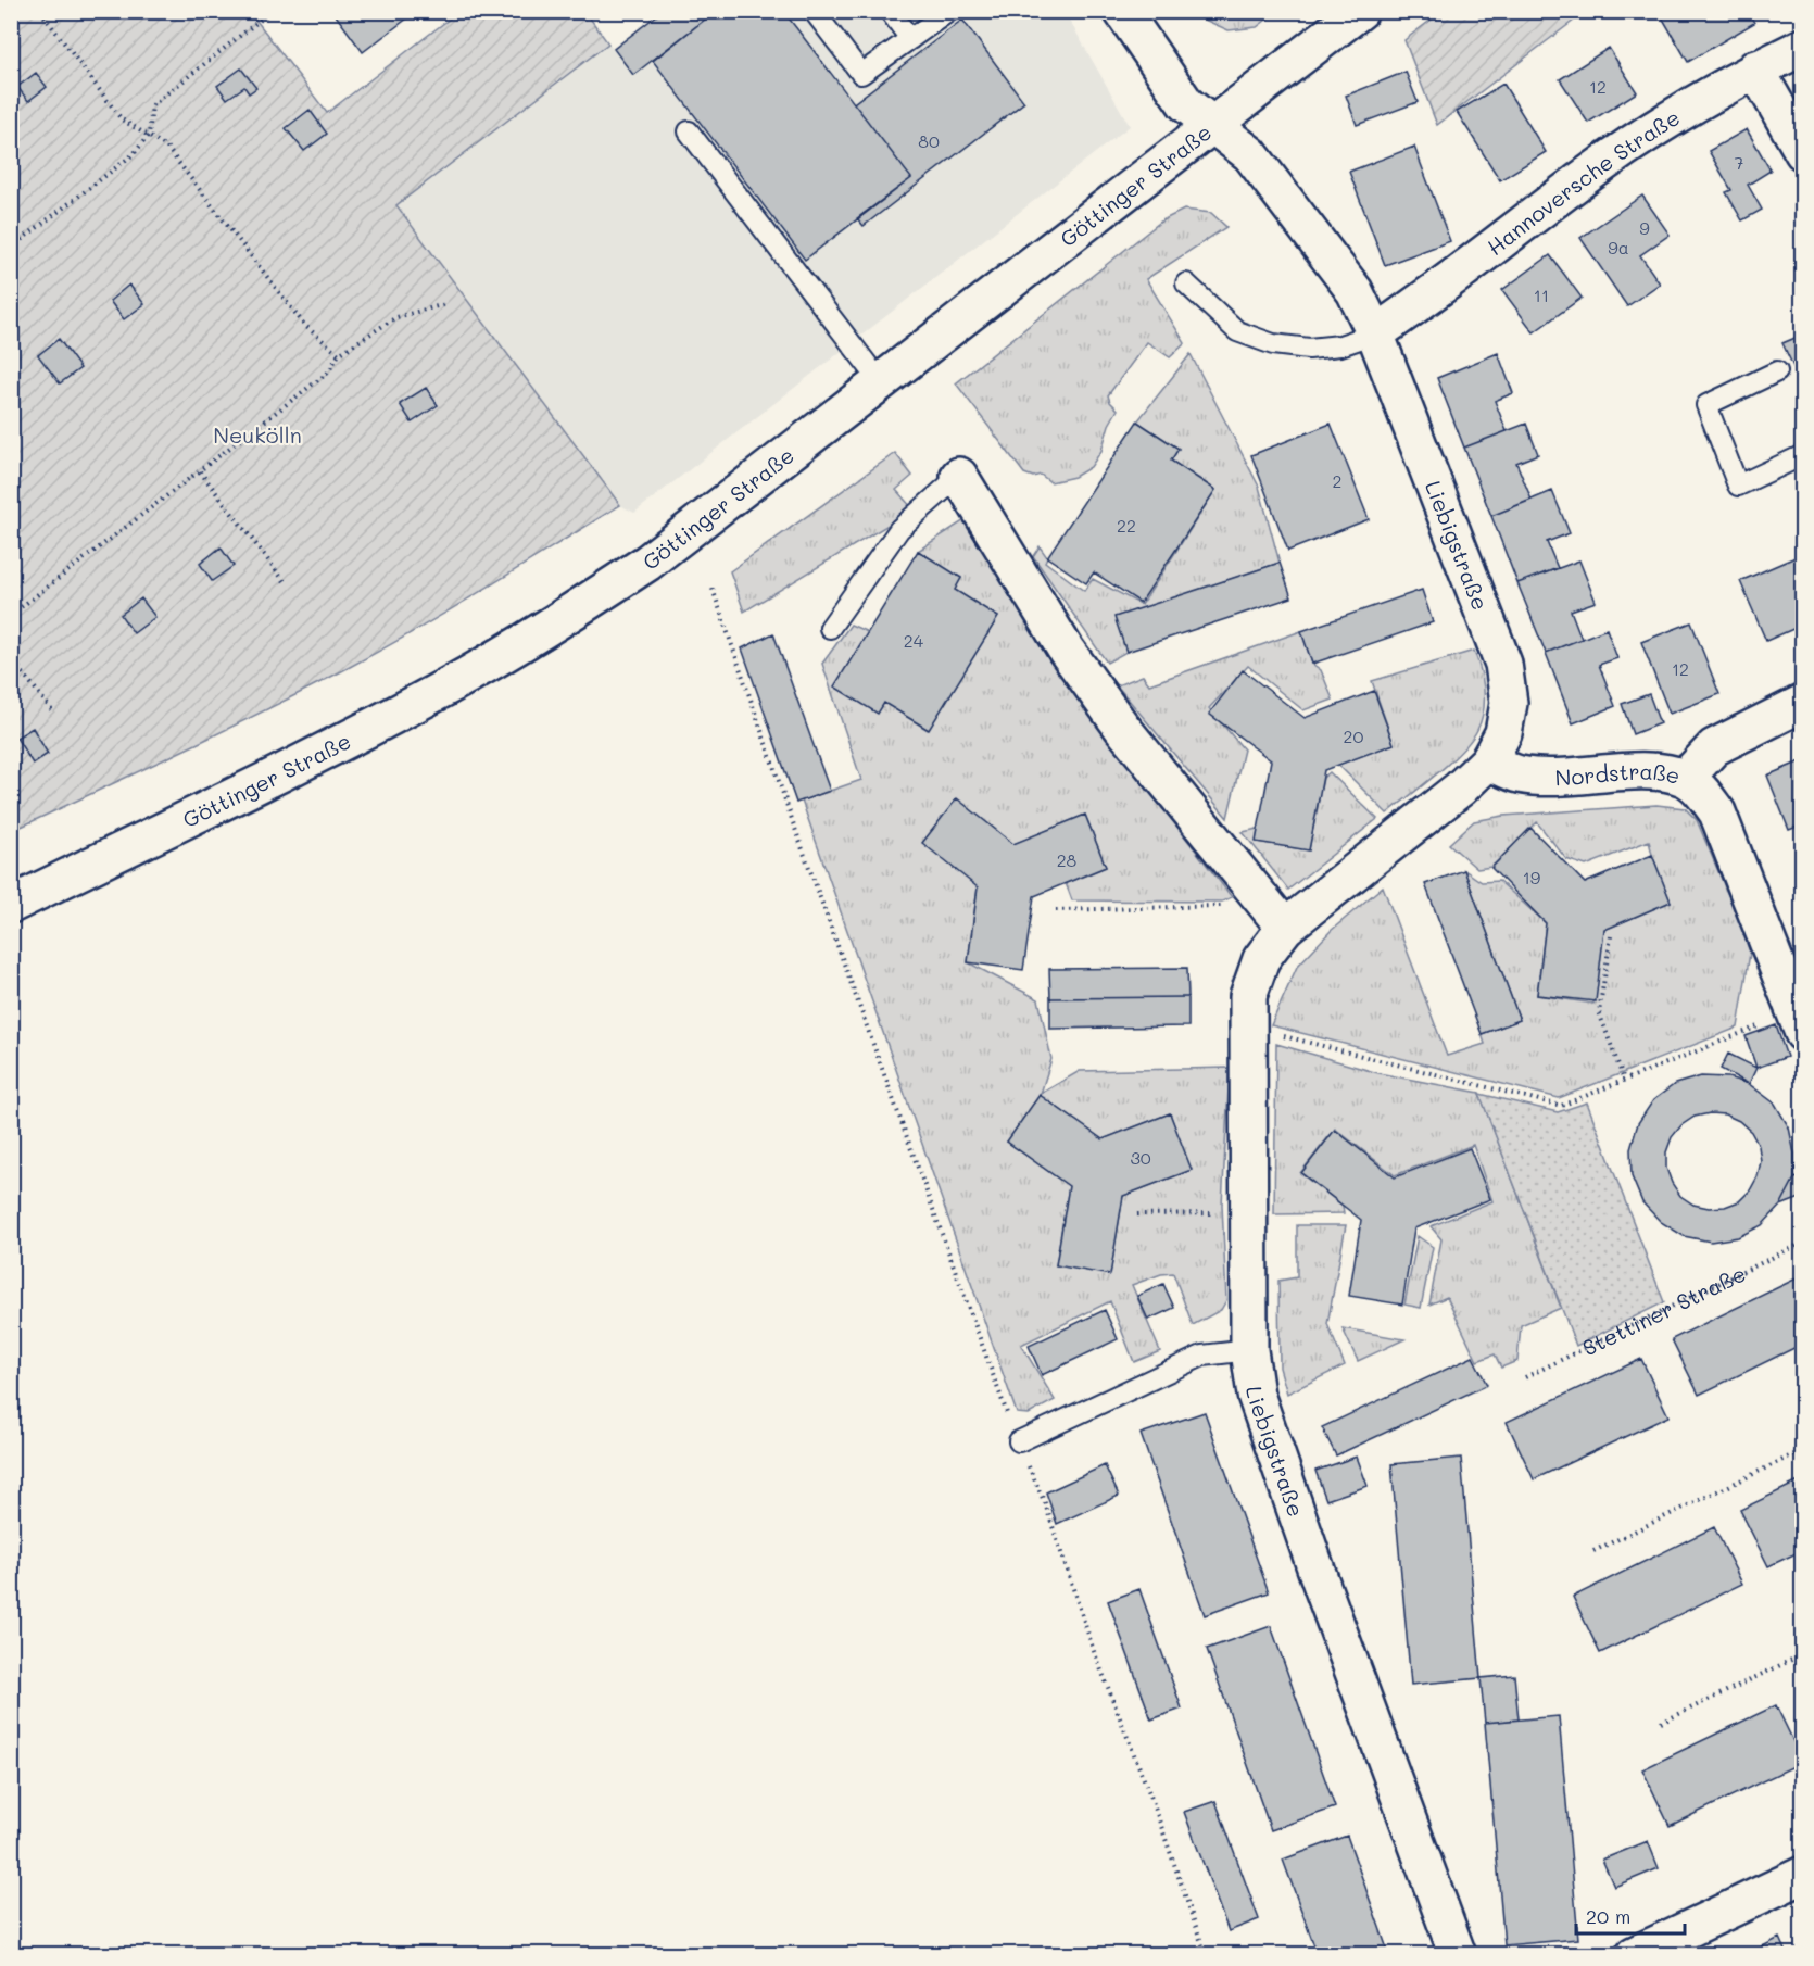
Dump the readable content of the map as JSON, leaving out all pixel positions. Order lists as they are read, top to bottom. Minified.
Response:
{"streets":{"street":["Hannoversche Straße","Göttinger Straße","Liebigstraße","Nordstraße"],"path":["Stettiner Straße"]},"crossings":[["Hannoversche Straße","Liebigstraße"],["Göttinger Straße","Liebigstraße"],["Liebigstraße","Nordstraße"]],"parks":["Neukölln"],"house_numbers":["12","80","7","9","9a","11","2","22","24","12","20","28","19","30"],"scale_bar":"20 m"}
